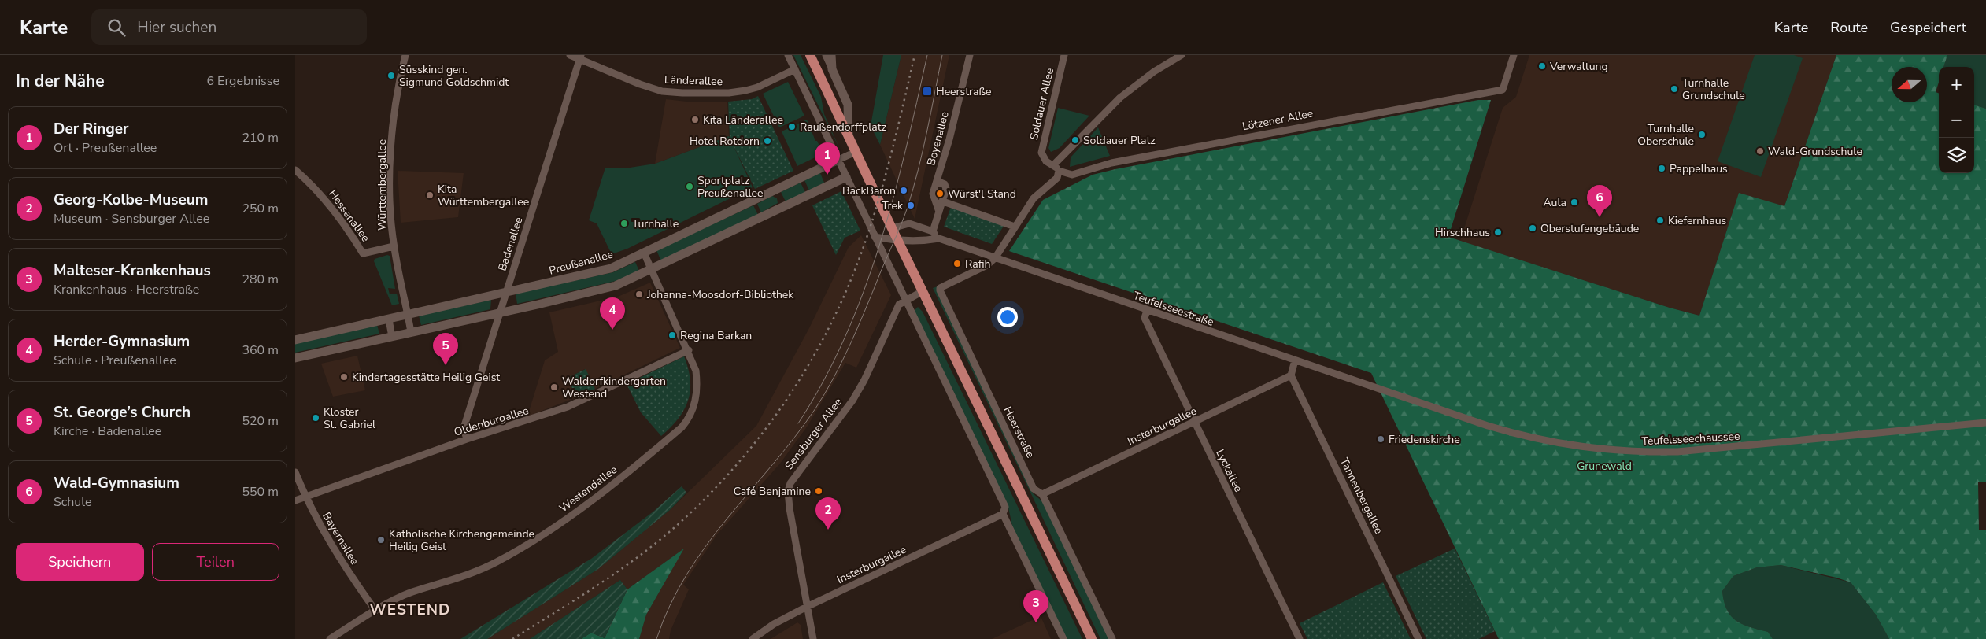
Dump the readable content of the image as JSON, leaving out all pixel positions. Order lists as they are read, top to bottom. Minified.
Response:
{"streets":{"street":["Länderallee","Soldauer Allee","Lötzener Allee","Boyenallee","Württembergallee","Hessenallee","Badenallee","Preußenallee","Teufelsseestraße","Oldenburgallee","Insterburgallee","Heerstraße","Sensburger Allee","Teufelsseechaussee","Lyckallee","Westendallee","Tannenbergallee","Bayernallee"]},"crossings":[["Länderallee","Badenallee"],["Soldauer Allee","Lötzener Allee"],["Boyenallee","Teufelsseestraße"],["Württembergallee","Hessenallee"],["Württembergallee","Preußenallee"],["Badenallee","Preußenallee"],["Badenallee","Oldenburgallee"],["Preußenallee","Westendallee"],["Teufelsseestraße","Heerstraße"],["Teufelsseestraße","Teufelsseechaussee"],["Teufelsseestraße","Lyckallee"],["Oldenburgallee","Westendallee"],["Oldenburgallee","Bayernallee"],["Insterburgallee","Heerstraße"],["Insterburgallee","Sensburger Allee"],["Insterburgallee","Lyckallee"],["Insterburgallee","Tannenbergallee"],["Westendallee","Bayernallee"]],"districts":["WESTEND"],"parks":["Grunewald"],"places":{"other":["Verwaltung","Süsskind gen. Sigmund Goldschmidt","Turnhalle Grundschule","Kita Länderallee","Raußendorffplatz","Turnhalle Oberschule","Soldauer Platz","Hotel Rotdorn","Wald-Grundschule","Pappelhaus","Sportplatz Preußenallee","BackBaron","Würst'l Stand","Kita Württembergallee","Aula","Trek","Kiefernhaus","Turnhalle","Oberstufengebäude","Hirschhaus","Rafih","Johanna-Moosdorf-Bibliothek","Regina Barkan","Kindertagesstätte Heilig Geist","Waldorfkindergarten Westend","Kloster St. Gabriel","Friedenskirche","Café Benjamine","Katholische Kirchengemeinde Heilig Geist"],"transit":["Heerstraße"]},"north":"left","page":{"header":"Karte","search":"Hier suchen","nav":["Karte","Route","Gespeichert"],"heading":["In der Nähe","6 Ergebnisse"],"map_buttons":["+","−"],"list":[{"mark":"1","name":"Der Ringer","note":"Ort · Preußenallee","value":"210 m"},{"mark":"2","name":"Georg-Kolbe-Museum","note":"Museum · Sensburger Allee","value":"250 m"},{"mark":"3","name":"Malteser-Krankenhaus","note":"Krankenhaus · Heerstraße","value":"280 m"},{"mark":"4","name":"Herder-Gymnasium","note":"Schule · Preußenallee","value":"360 m"},{"mark":"5","name":"St. George’s Church","note":"Kirche · Badenallee","value":"520 m"},{"mark":"6","name":"Wald-Gymnasium","note":"Schule","value":"550 m"}],"pins":["1","6","4","5","2","3"],"buttons":["Speichern","Teilen"]}}
